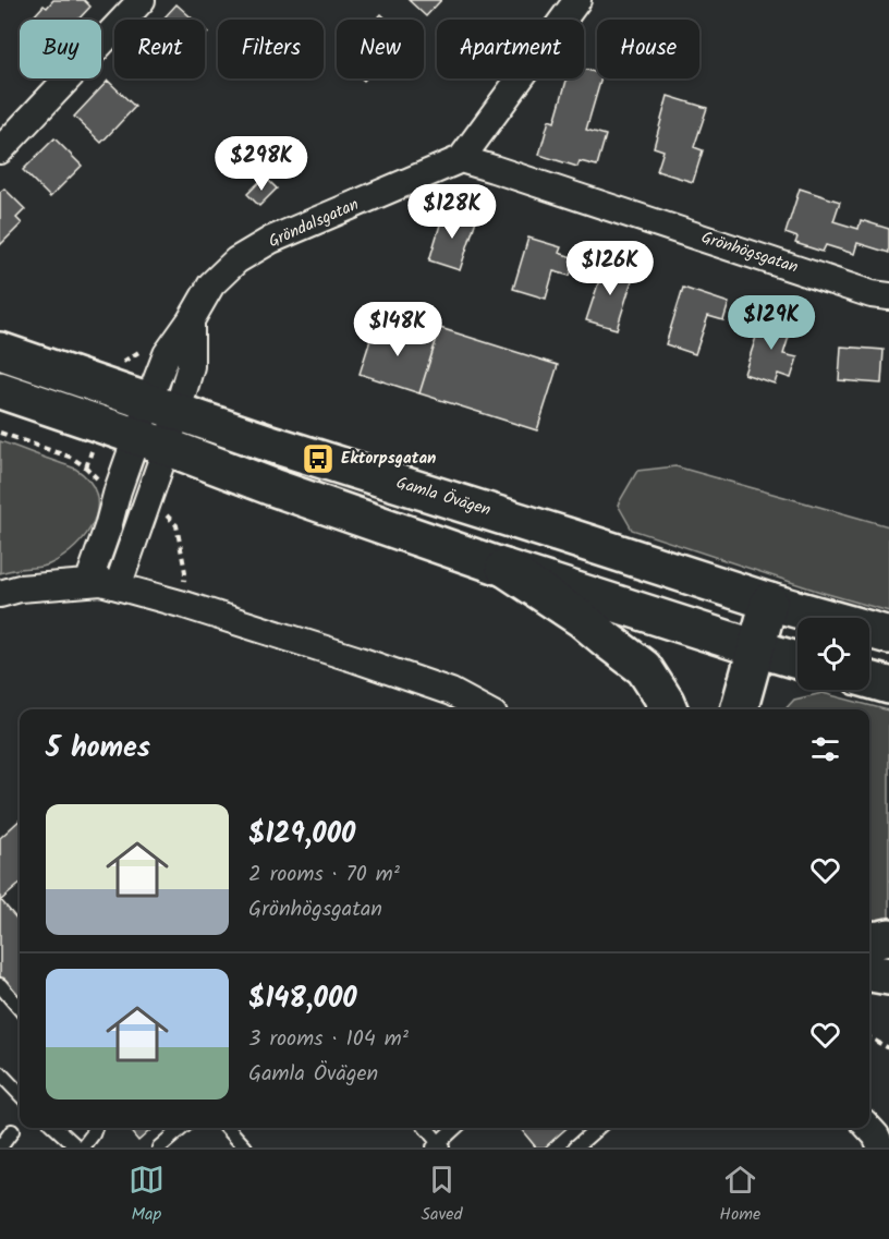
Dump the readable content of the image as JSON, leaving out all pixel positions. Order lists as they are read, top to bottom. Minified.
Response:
{"streets":{"main road":["Gamla Övägen"],"street":["Gröndalsgatan","Grönhögsgatan"]},"crossings":[["Gröndalsgatan","Grönhögsgatan"],["Gröndalsgatan","Gamla Övägen"]],"places":{"bus stop":["Ektorpsgatan"]},"page":{"chip":["Buy","Rent","Filters","New","Apartment","House"],"price":["$298K","$128K","$126K","$129K","$148K"],"heading":"5 homes","list":[{"name":"$129,000","note":"2 rooms · 70 m² · Grönhögsgatan"},{"name":"$148,000","note":"3 rooms · 104 m² · Gamla Övägen"}],"tabs":["Map","Saved","Home"]}}
